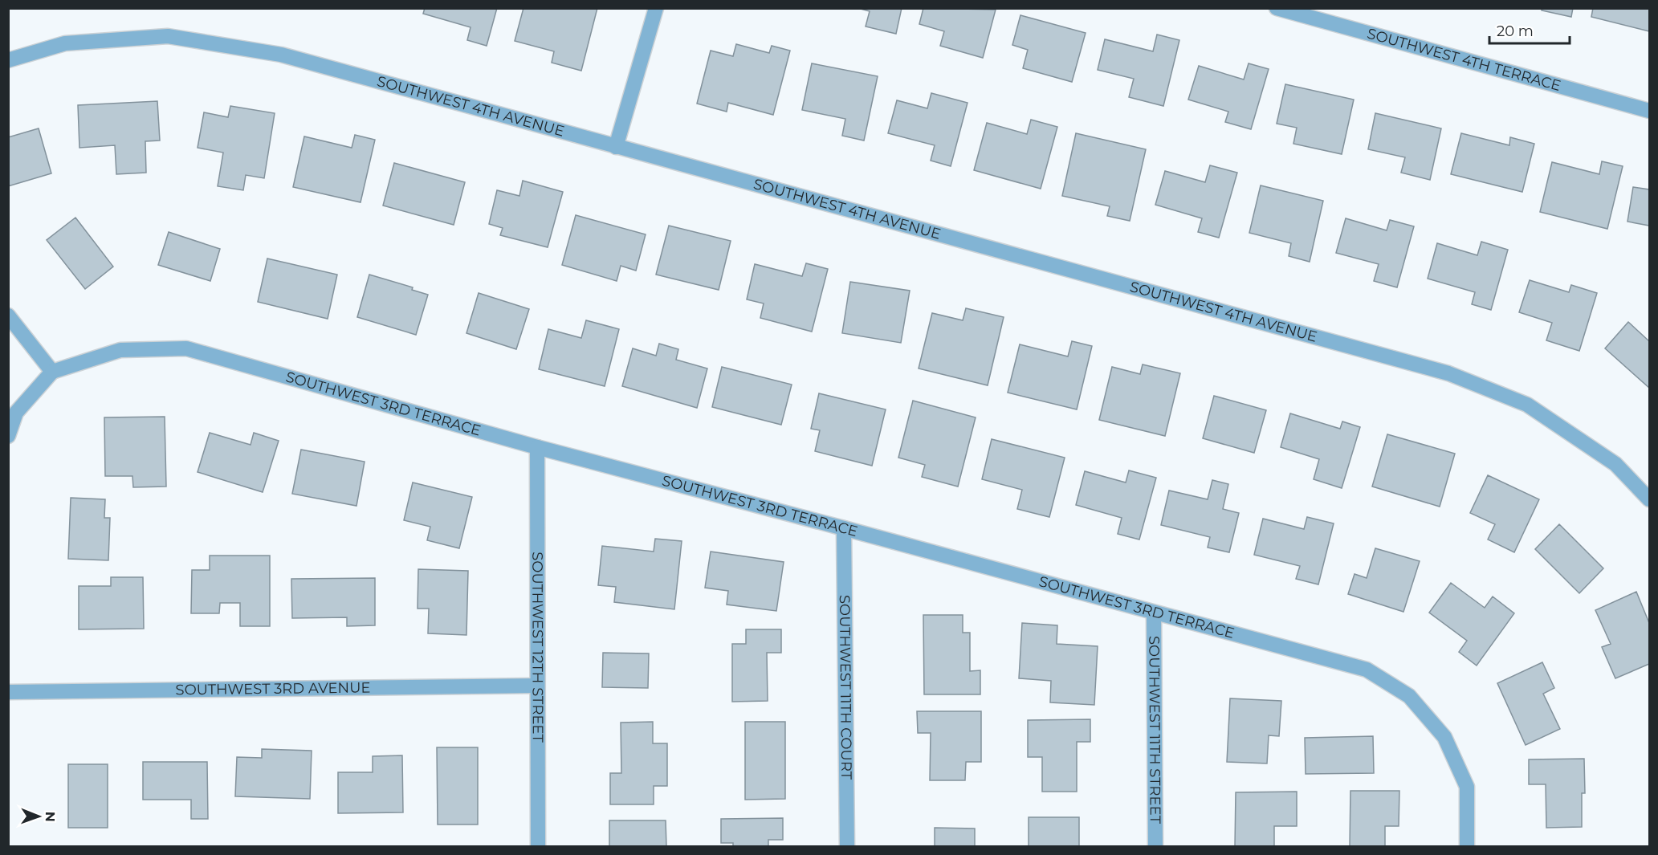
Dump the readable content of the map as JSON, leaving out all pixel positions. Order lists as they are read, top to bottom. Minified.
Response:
{"streets":{"street":["SOUTHWEST 4TH TERRACE","SOUTHWEST 4TH AVENUE","SOUTHWEST 3RD TERRACE","SOUTHWEST 12TH STREET","SOUTHWEST 11TH COURT","SOUTHWEST 3RD AVENUE","SOUTHWEST 11TH STREET"]},"crossings":[["SOUTHWEST 3RD TERRACE","SOUTHWEST 12TH STREET"],["SOUTHWEST 3RD TERRACE","SOUTHWEST 11TH COURT"],["SOUTHWEST 3RD TERRACE","SOUTHWEST 11TH STREET"],["SOUTHWEST 12TH STREET","SOUTHWEST 3RD AVENUE"]],"scale_bar":"20 m","north":"right"}
